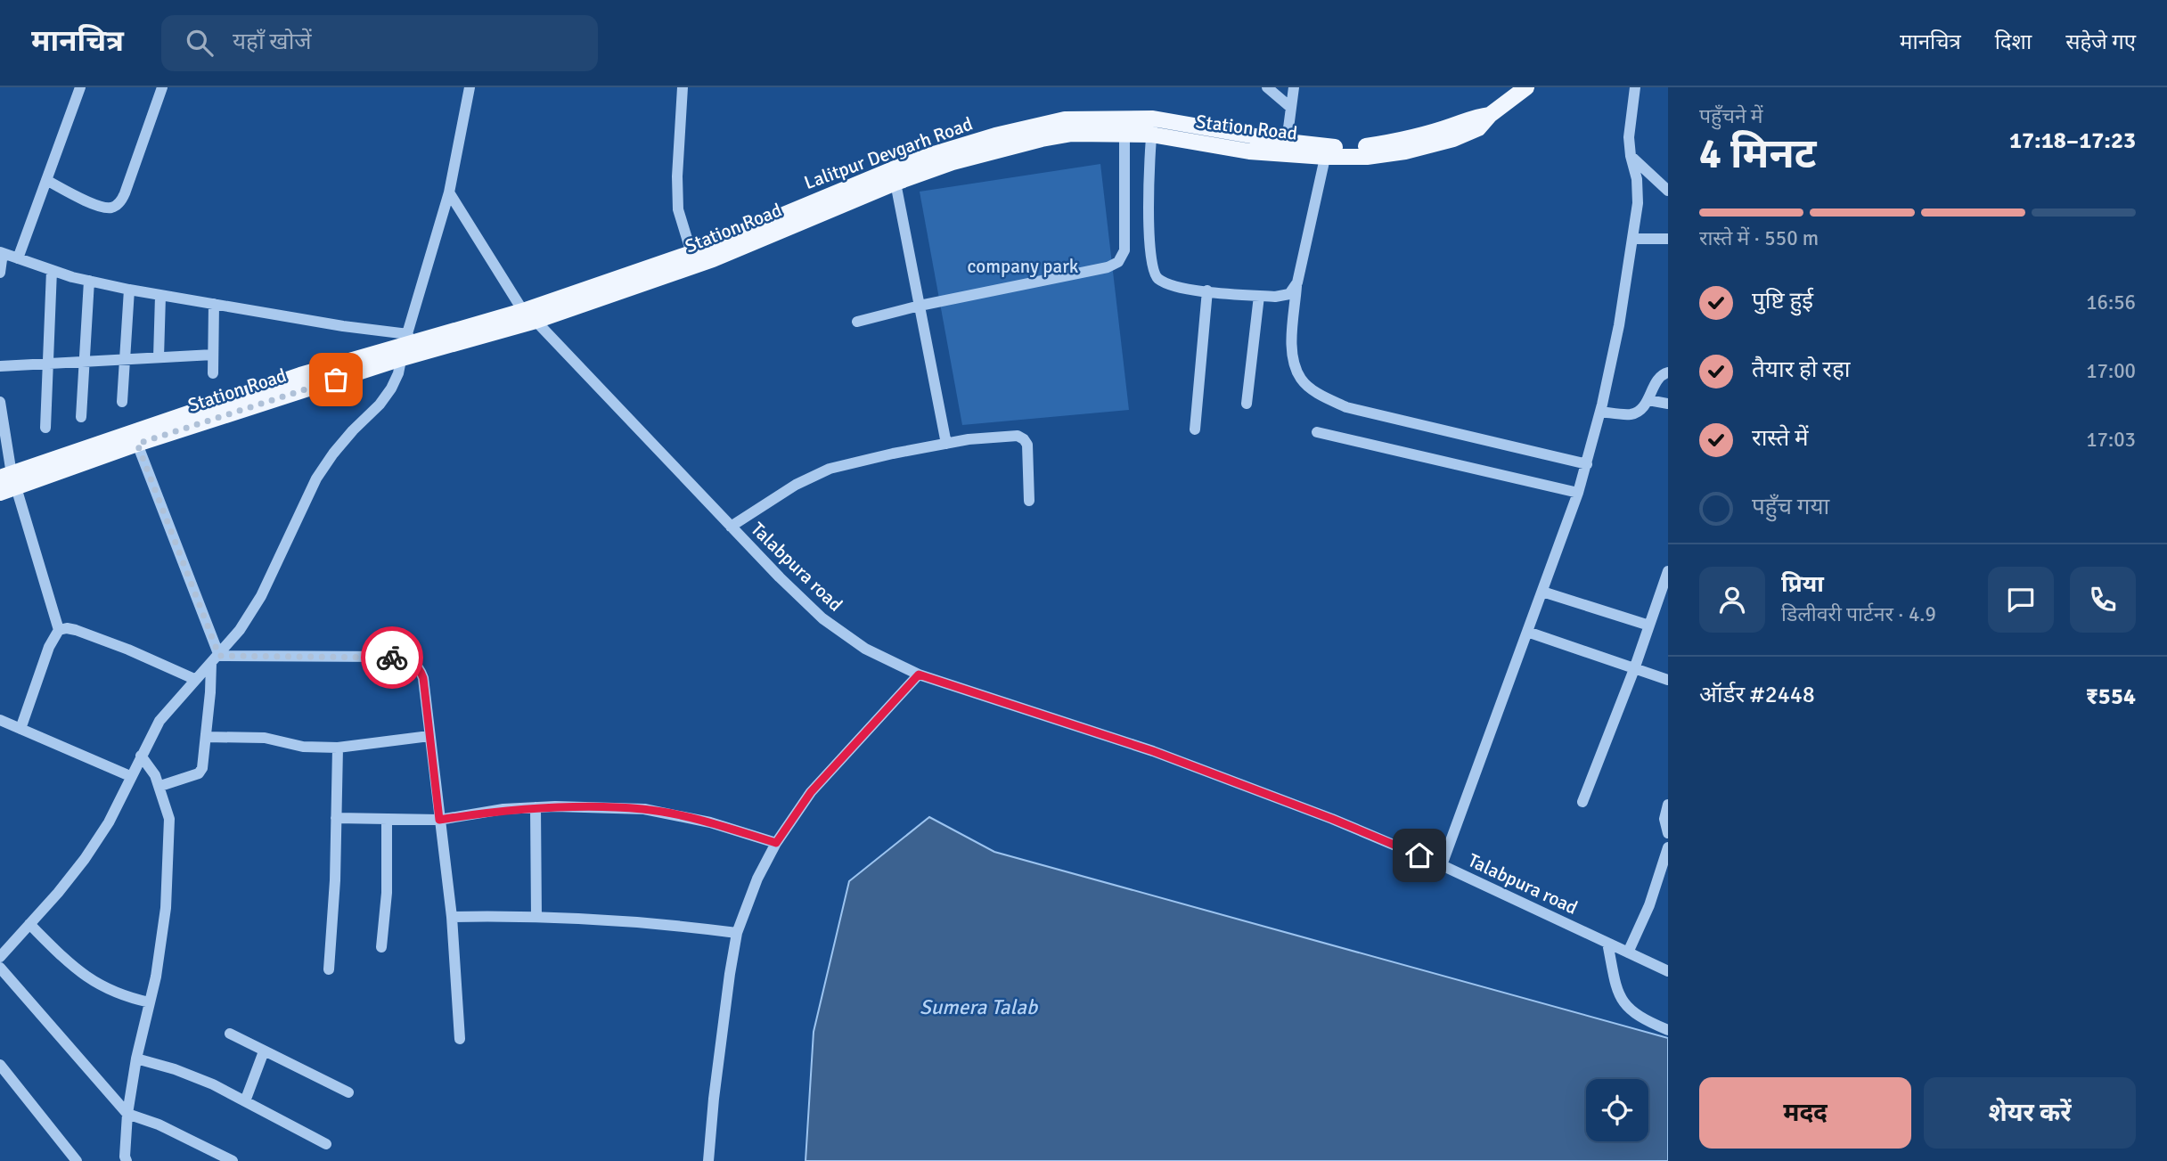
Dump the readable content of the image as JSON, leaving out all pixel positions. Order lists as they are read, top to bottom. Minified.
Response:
{"streets":{"main road":["Station Road","Lalitpur Devgarh Road"],"street":["Talabpura road"]},"crossings":[["Station Road","Lalitpur Devgarh Road"],["Station Road","Talabpura road"],["Lalitpur Devgarh Road","Talabpura road"]],"water":["Sumera Talab"],"parks":["company park"],"page":{"header":"मानचित्र","search":"यहाँ खोजें","nav":["मानचित्र","दिशा","सहेजे गए"],"heading":["4 मिनट","पहुँचने में","17:18–17:23"],"panel":["प्रिया","डिलीवरी पार्टनर · 4.9","ऑर्डर #2448","₹554"],"bar":"रास्ते में · 550 m","list":[["पुष्टि हुई","16:56"],["तैयार हो रहा","17:00"],["रास्ते में","17:03"],"पहुँच गया"],"buttons":["मदद","शेयर करें"]}}
